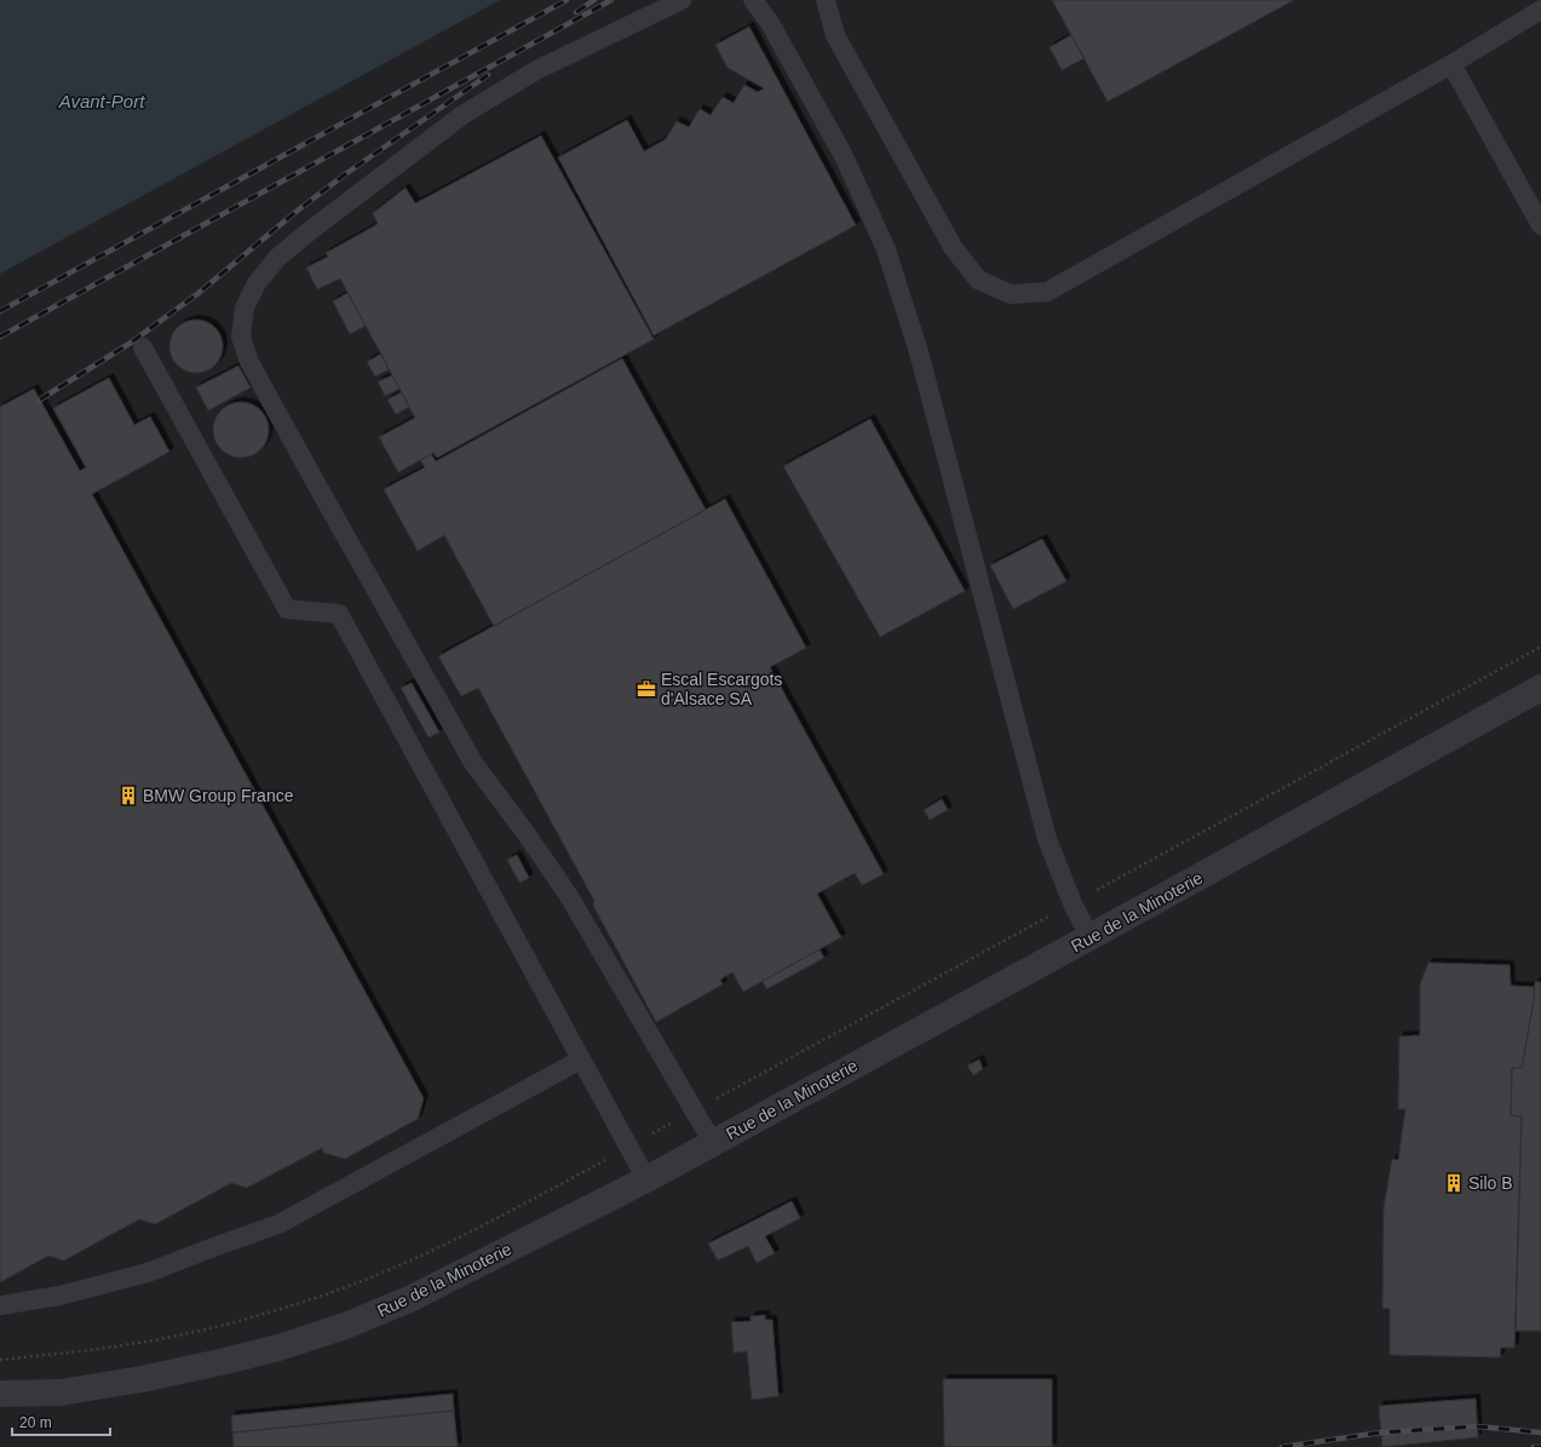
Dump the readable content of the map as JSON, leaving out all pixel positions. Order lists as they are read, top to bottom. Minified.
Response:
{"streets":{"street":["Rue de la Minoterie"]},"water":["Avant-Port"],"places":{"office":["Escal Escargots d'Alsace SA"],"building":["BMW Group France","Silo B"]},"scale_bar":"20 m"}
